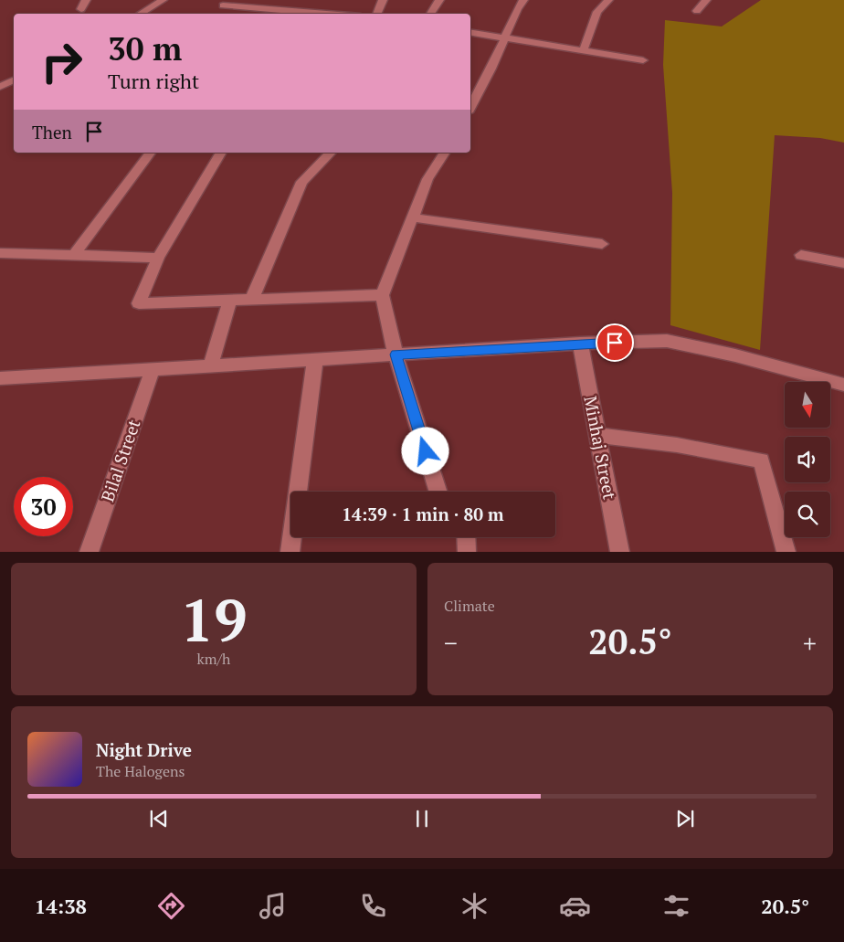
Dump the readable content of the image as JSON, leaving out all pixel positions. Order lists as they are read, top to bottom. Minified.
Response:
{"streets":{"street":["Minhaj Street","Bilal Street"]},"north":"bottom","page":{"turn":["30 m","Turn right"],"then":"Then","limit":"30","trip":"14:39 · 1 min · 80 m","tile":[["19","km/h"],"Climate"],"heat":["−","20.5°","+"],"song":["Night Drive","The Halogens"],"tabs":["14:38","20.5°"]}}
